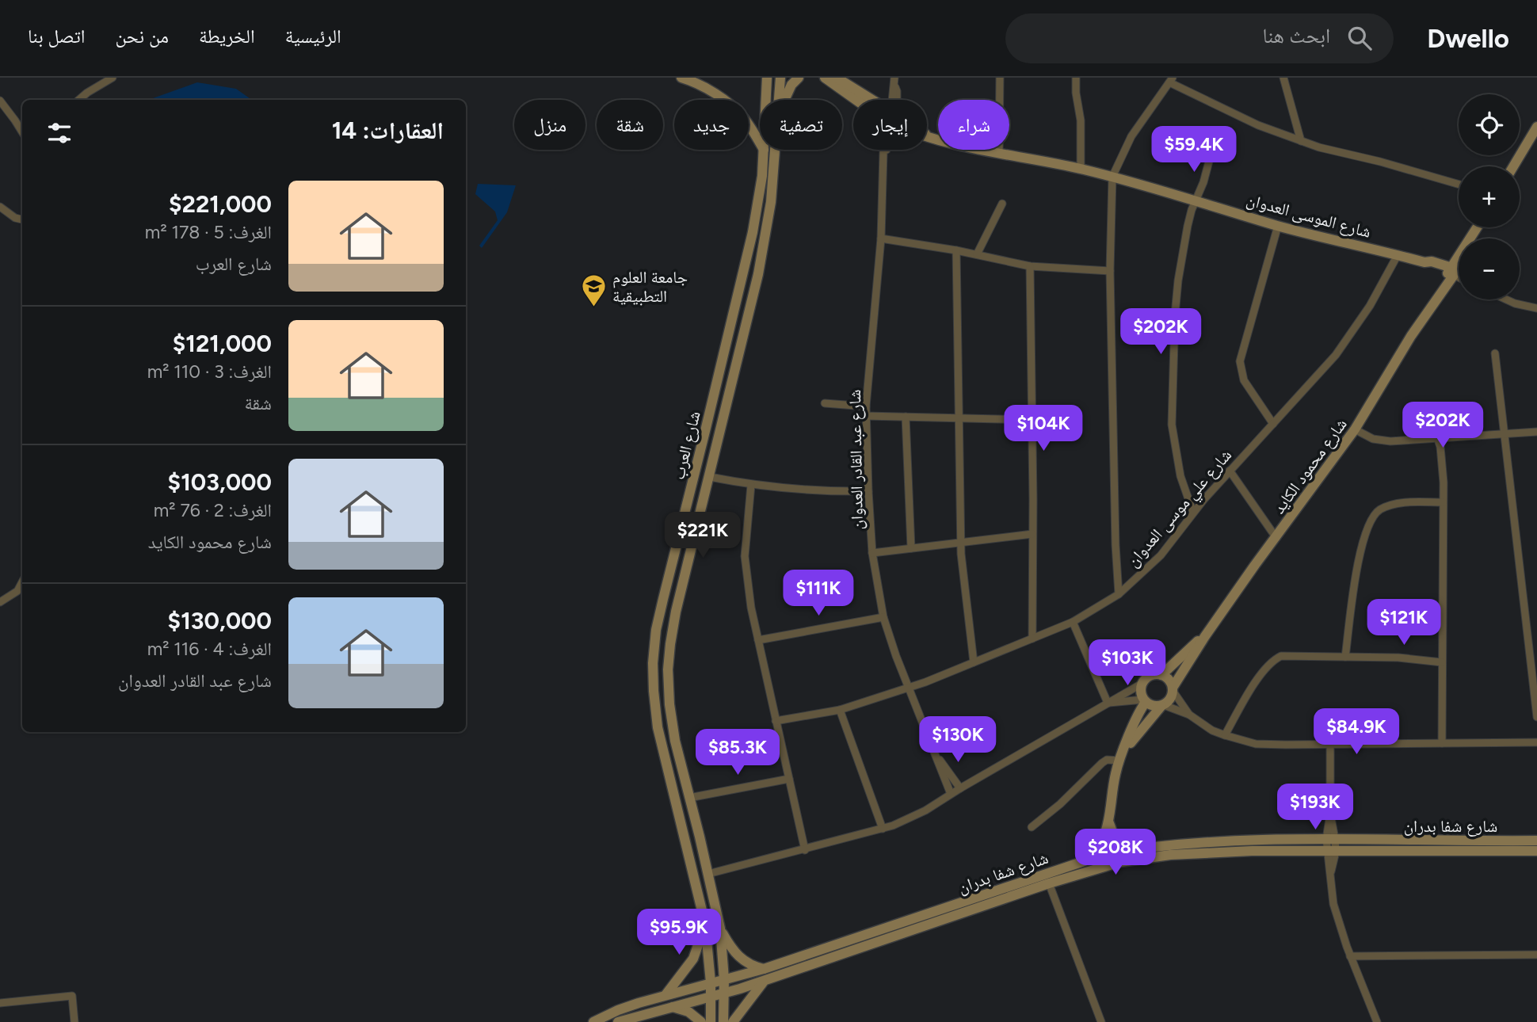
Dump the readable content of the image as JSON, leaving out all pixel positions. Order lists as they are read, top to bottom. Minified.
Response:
{"streets":{"main road":["شارع الموسى العدوان","شارع العرب","شارع محمود الكايد","شارع شفا بدران"],"street":["شارع عبد القادر العدوان","شارع علي موسى العدوان"]},"crossings":[["شارع الموسى العدوان","شارع محمود الكايد"],["شارع الموسى العدوان","شارع علي موسى العدوان"],["شارع العرب","شارع شفا بدران"],["شارع عبد القادر العدوان","شارع علي موسى العدوان"]],"places":{"school or university":["جامعة العلوم التطبيقية"]},"page":{"header":"Dwello","search":"ابحث هنا","nav":["الرئيسية","الخريطة","من نحن","اتصل بنا"],"map_buttons":["+","−"],"chip":["شراء","إيجار","تصفية","جديد","شقة","منزل"],"heading":"العقارات: 14","price":["$59.4K","$202K","$202K","$104K","$221K","$111K","$121K","$103K","$84.9K","$130K","$85.3K","$193K","$208K","$95.9K"],"list":[{"name":"$221,000","note":"الغرف: 5 · 178 m² · شارع العرب"},{"name":"$121,000","note":"الغرف: 3 · 110 m² · شقة"},{"name":"$103,000","note":"الغرف: 2 · 76 m² · شارع محمود الكايد"},{"name":"$130,000","note":"الغرف: 4 · 116 m² · شارع عبد القادر العدوان"}]}}
